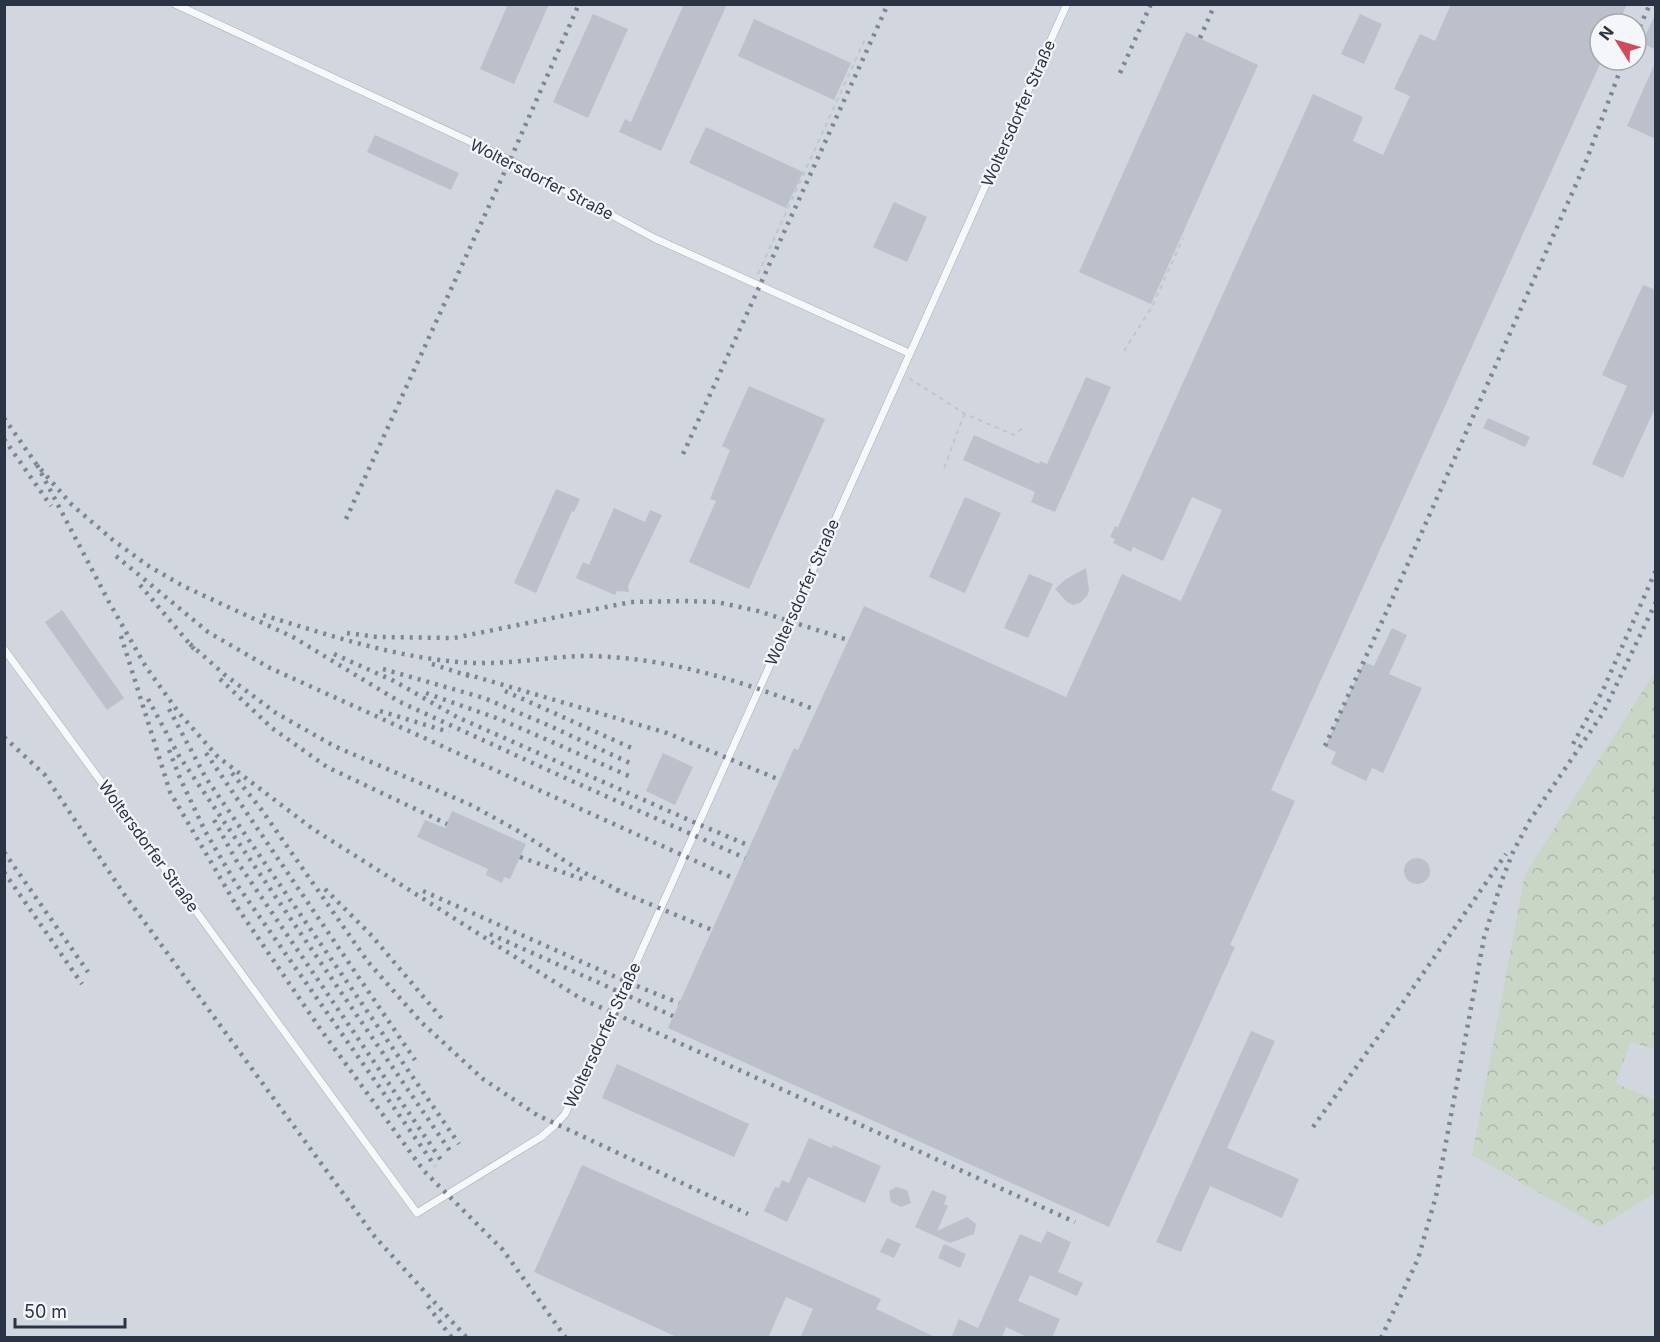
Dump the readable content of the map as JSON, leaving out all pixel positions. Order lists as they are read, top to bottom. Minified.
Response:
{"streets":{"lane":["Woltersdorfer Straße"]},"scale_bar":"50 m","north":"top left"}
